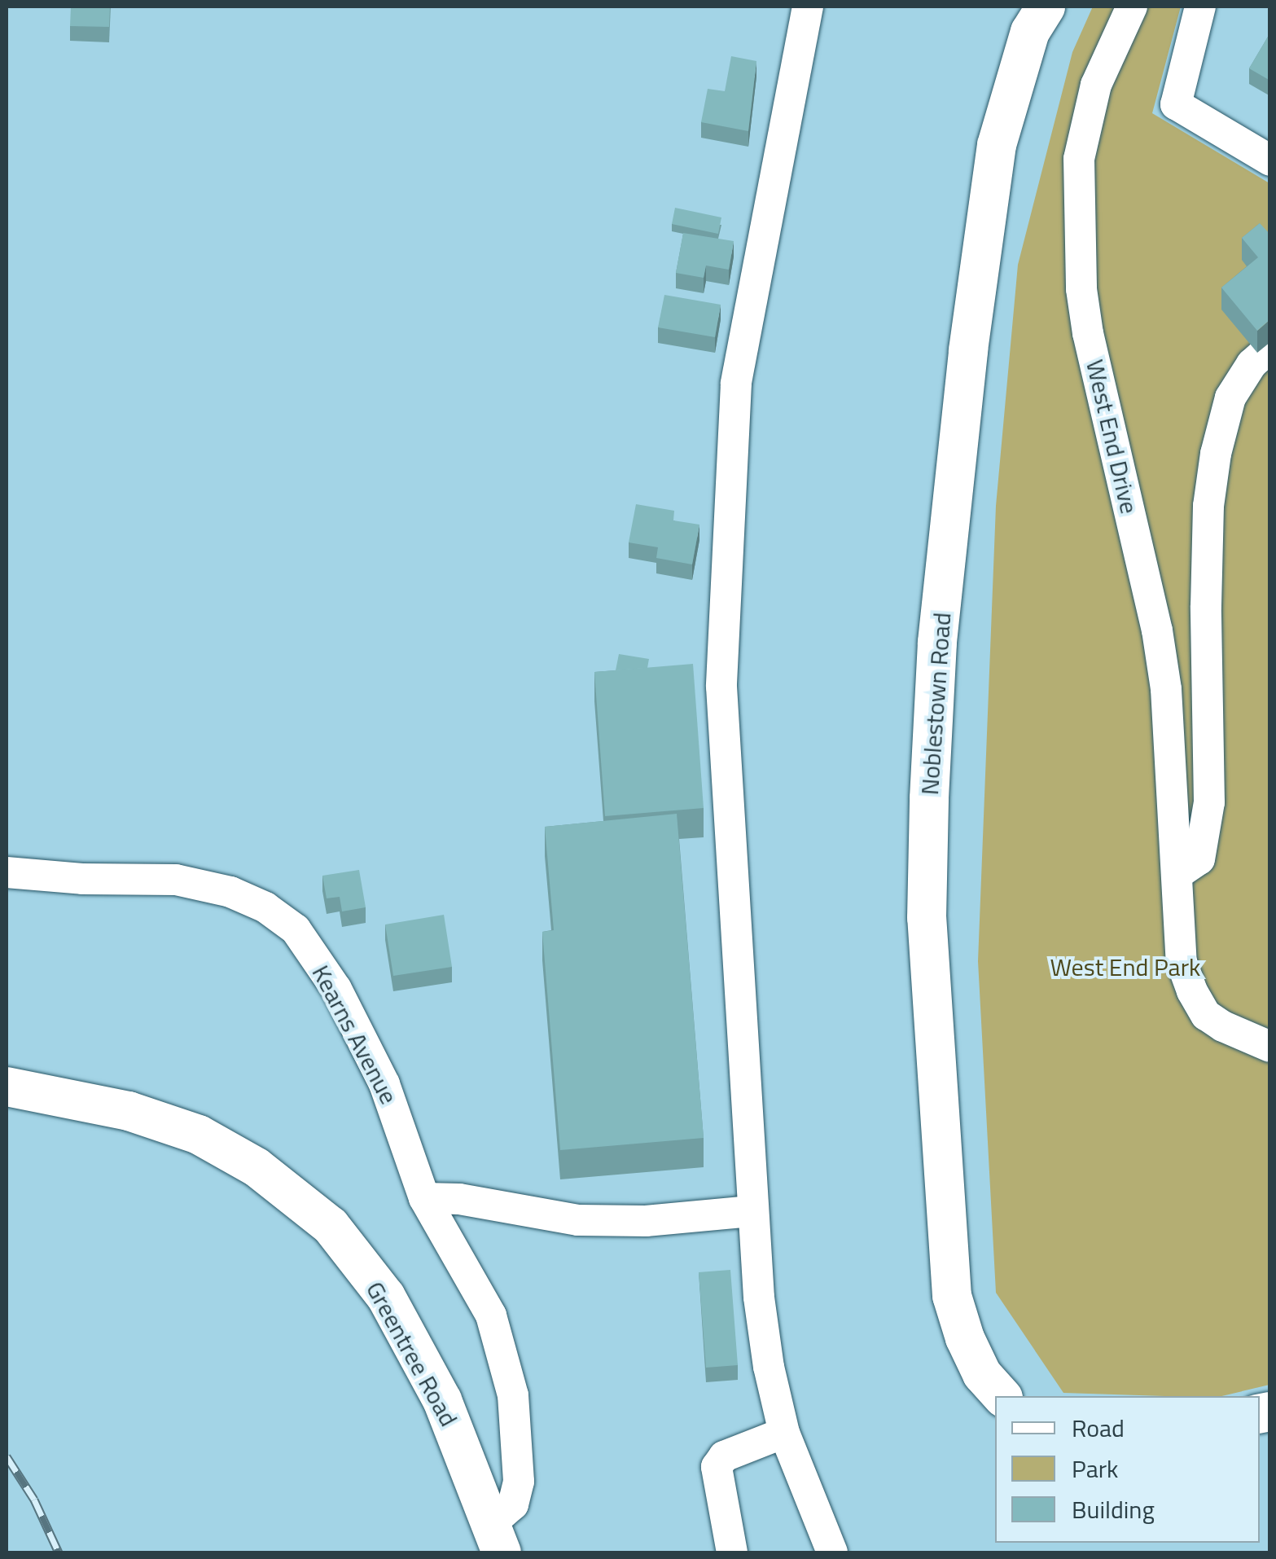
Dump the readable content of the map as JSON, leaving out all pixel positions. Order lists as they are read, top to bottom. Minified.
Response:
{"streets":{"main road":["Noblestown Road","Greentree Road"],"street":["West End Drive","Kearns Avenue"]},"crossings":[["Kearns Avenue","Greentree Road"]],"parks":["West End Park"],"legend":["Road","Park","Building"]}
